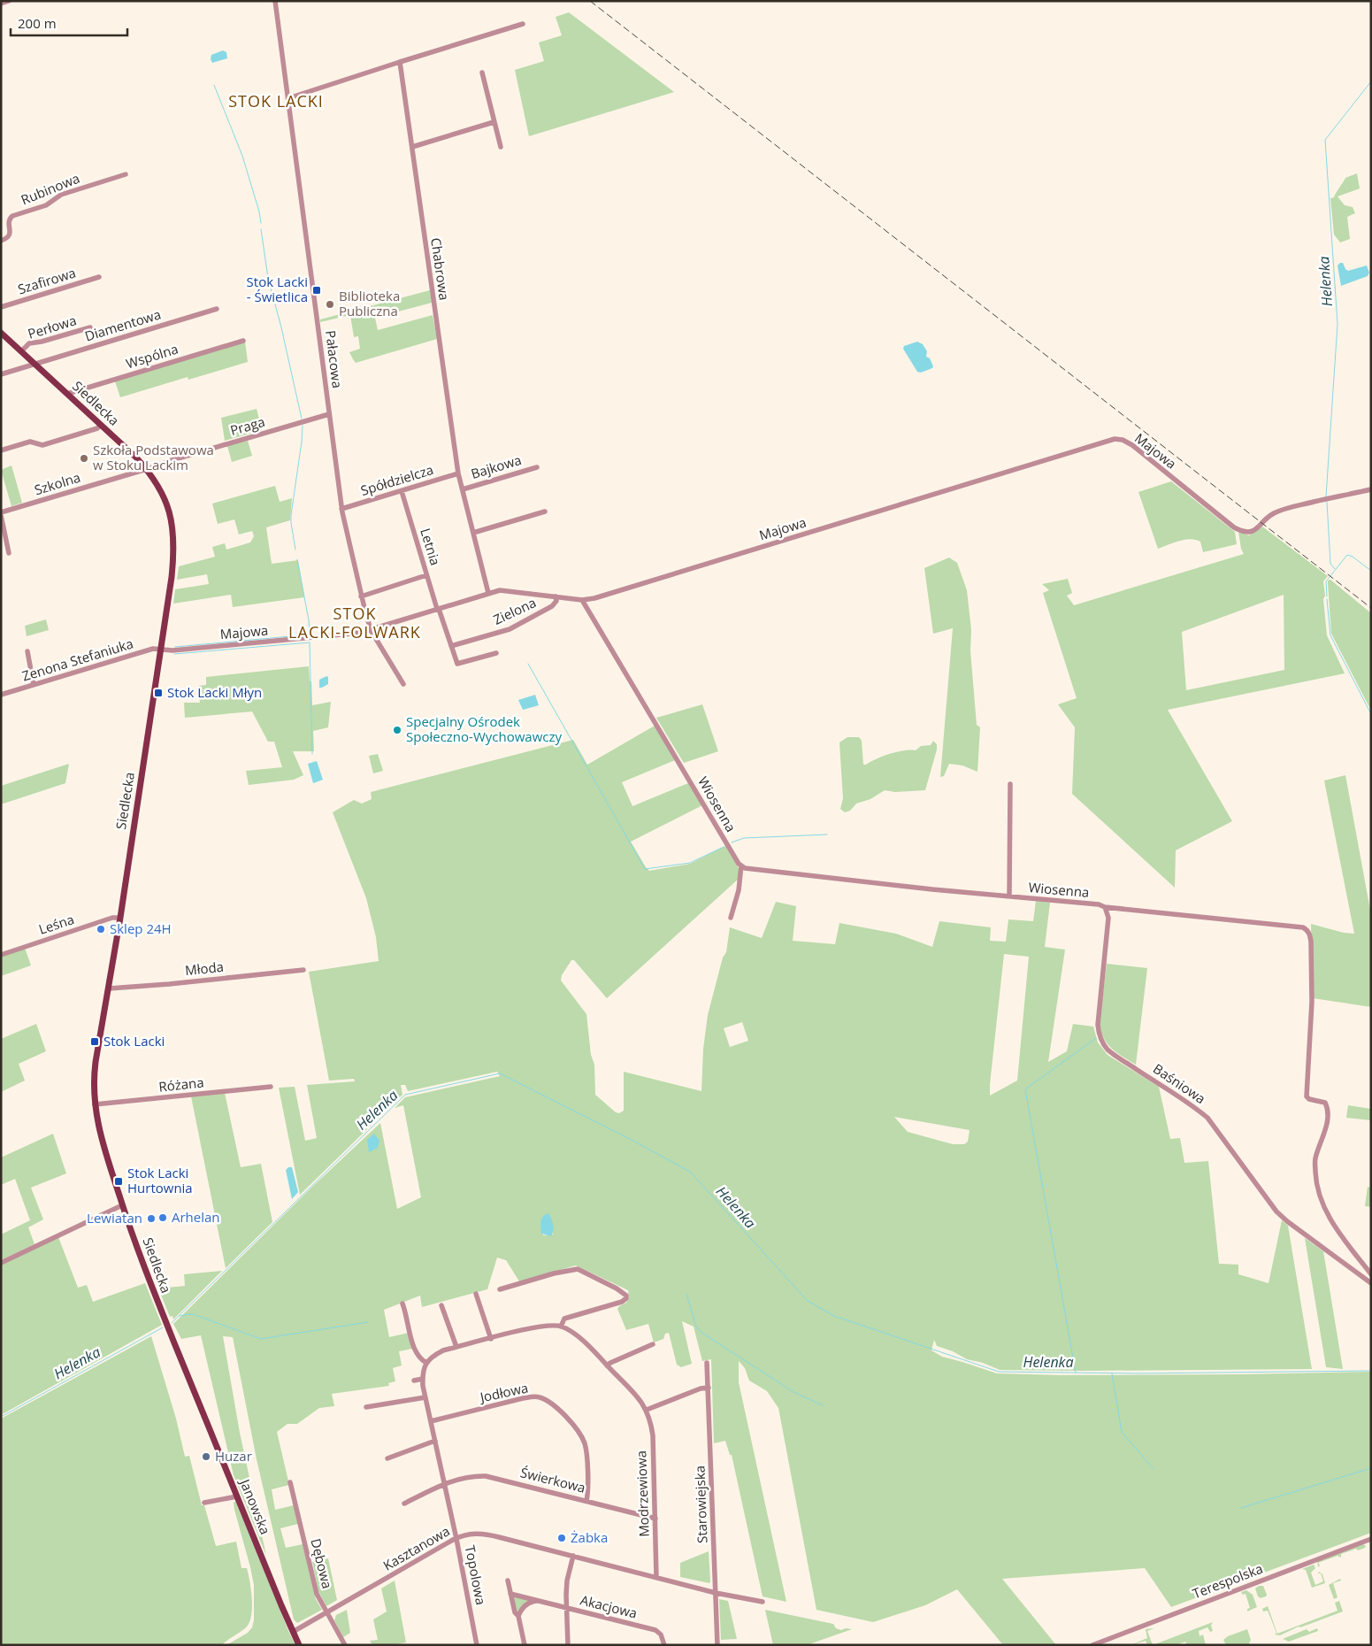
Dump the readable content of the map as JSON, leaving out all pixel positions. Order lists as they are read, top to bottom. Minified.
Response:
{"streets":{"main road":["Siedlecka","Janowska"],"street":["Rubinowa","Chabrowa","Szafirowa","Diamentowa","Perłowa","Wspólna","Pałacowa","Praga","Majowa","Bajkowa","Spółdzielcza","Szkolna","Letnia","Zielona","Zenona Stefaniuka","Wiosenna","Leśna","Młoda","Baśniowa","Różana","Jodłowa","Świerkowa","Modrzewiowa","Starowiejska","Kasztanowa","Dębowa","Topolowa","Terespolska","Akacjowa"]},"crossings":[["Chabrowa","Majowa"],["Chabrowa","Bajkowa"],["Chabrowa","Spółdzielcza"],["Diamentowa","Siedlecka"],["Perłowa","Siedlecka"],["Wspólna","Siedlecka"],["Pałacowa","Praga"],["Pałacowa","Majowa"],["Pałacowa","Spółdzielcza"],["Siedlecka","Praga"],["Siedlecka","Majowa"],["Siedlecka","Szkolna"],["Siedlecka","Zenona Stefaniuka"],["Siedlecka","Leśna"],["Siedlecka","Młoda"],["Siedlecka","Różana"],["Siedlecka","Janowska"],["Praga","Szkolna"],["Majowa","Letnia"],["Majowa","Zielona"],["Majowa","Zenona Stefaniuka"],["Majowa","Wiosenna"],["Spółdzielcza","Letnia"],["Letnia","Zielona"],["Wiosenna","Baśniowa"],["Jodłowa","Świerkowa"],["Jodłowa","Topolowa"],["Świerkowa","Modrzewiowa"],["Świerkowa","Topolowa"],["Modrzewiowa","Kasztanowa"],["Starowiejska","Kasztanowa"],["Janowska","Kasztanowa"],["Kasztanowa","Dębowa"],["Kasztanowa","Topolowa"]],"districts":["STOK LACKI","STOK LACKI-FOLWARK"],"water":["Helenka"],"places":{"transit":["Stok Lacki - Świetlica","Stok Lacki Młyn","Stok Lacki","Stok Lacki Hurtownia"],"other":["Biblioteka Publiczna","Szkoła Podstawowa w Stoku Lackim","Specjalny Ośrodek Społeczno-Wychowawczy","Sklep 24H","Arhelan","Lewiatan","Huzar","Żabka"]},"scale_bar":"200 m"}
